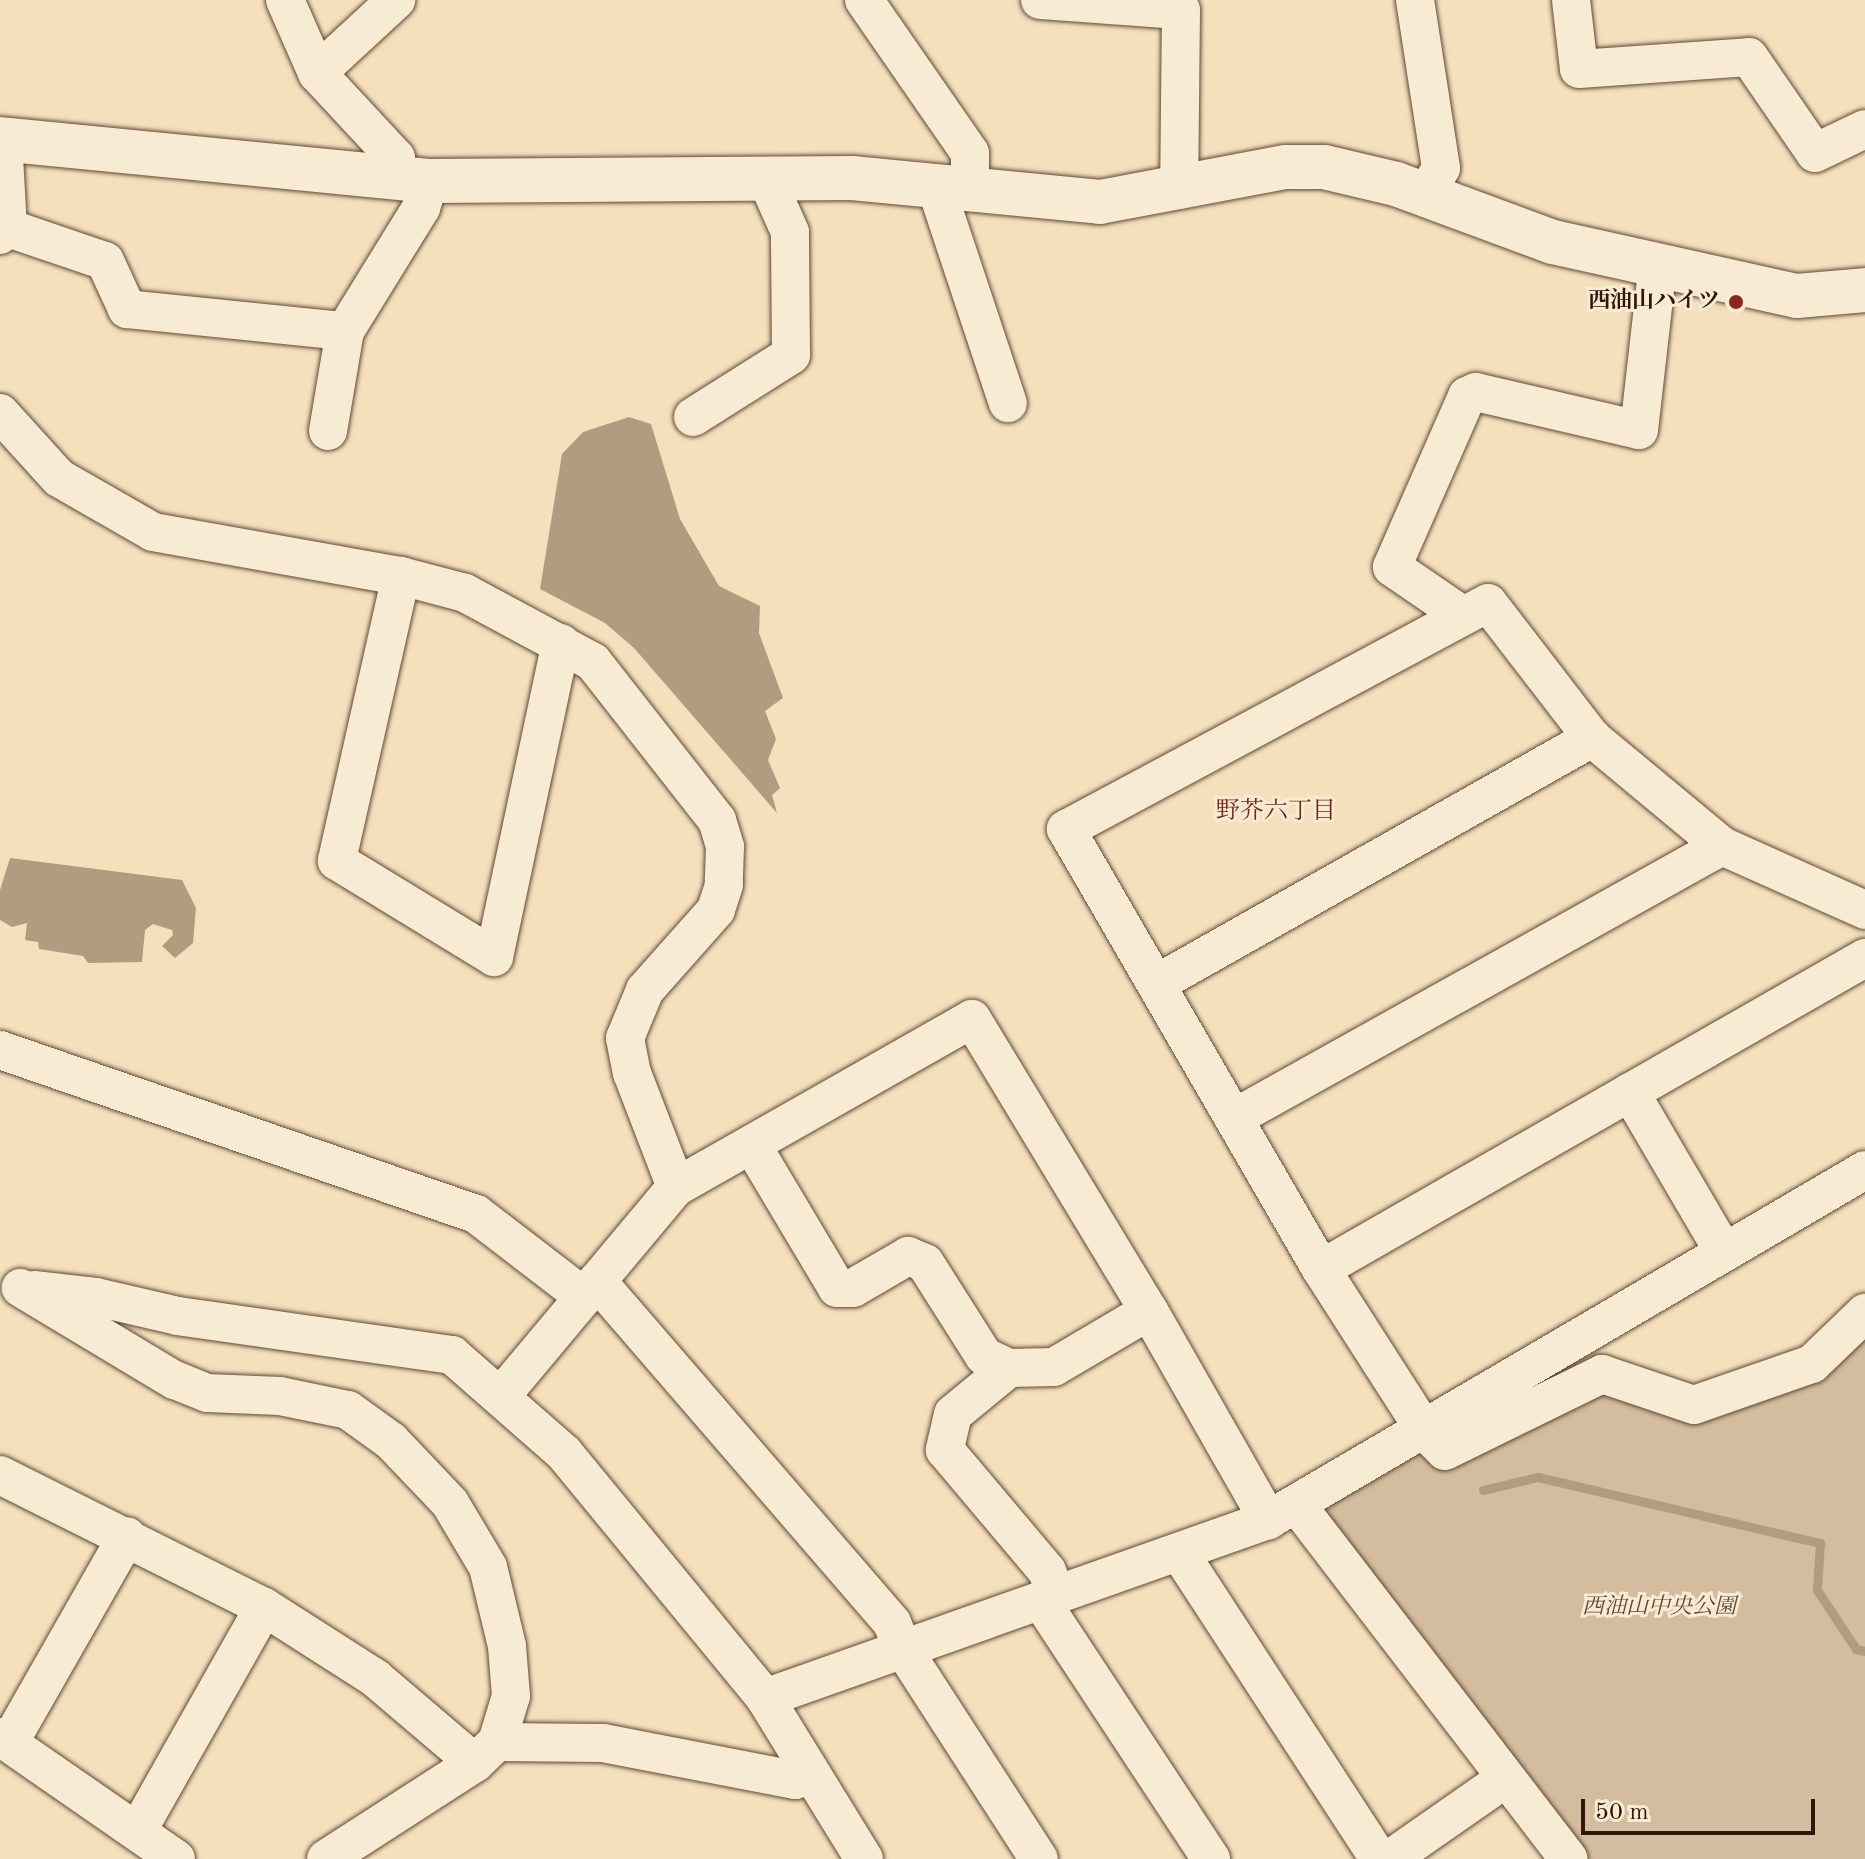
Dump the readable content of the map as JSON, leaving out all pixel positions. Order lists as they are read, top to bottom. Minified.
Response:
{"districts":["野芥六丁目"],"parks":["西油山中央公園"],"places":["西油山ハイツ"],"scale_bar":"50 m"}
